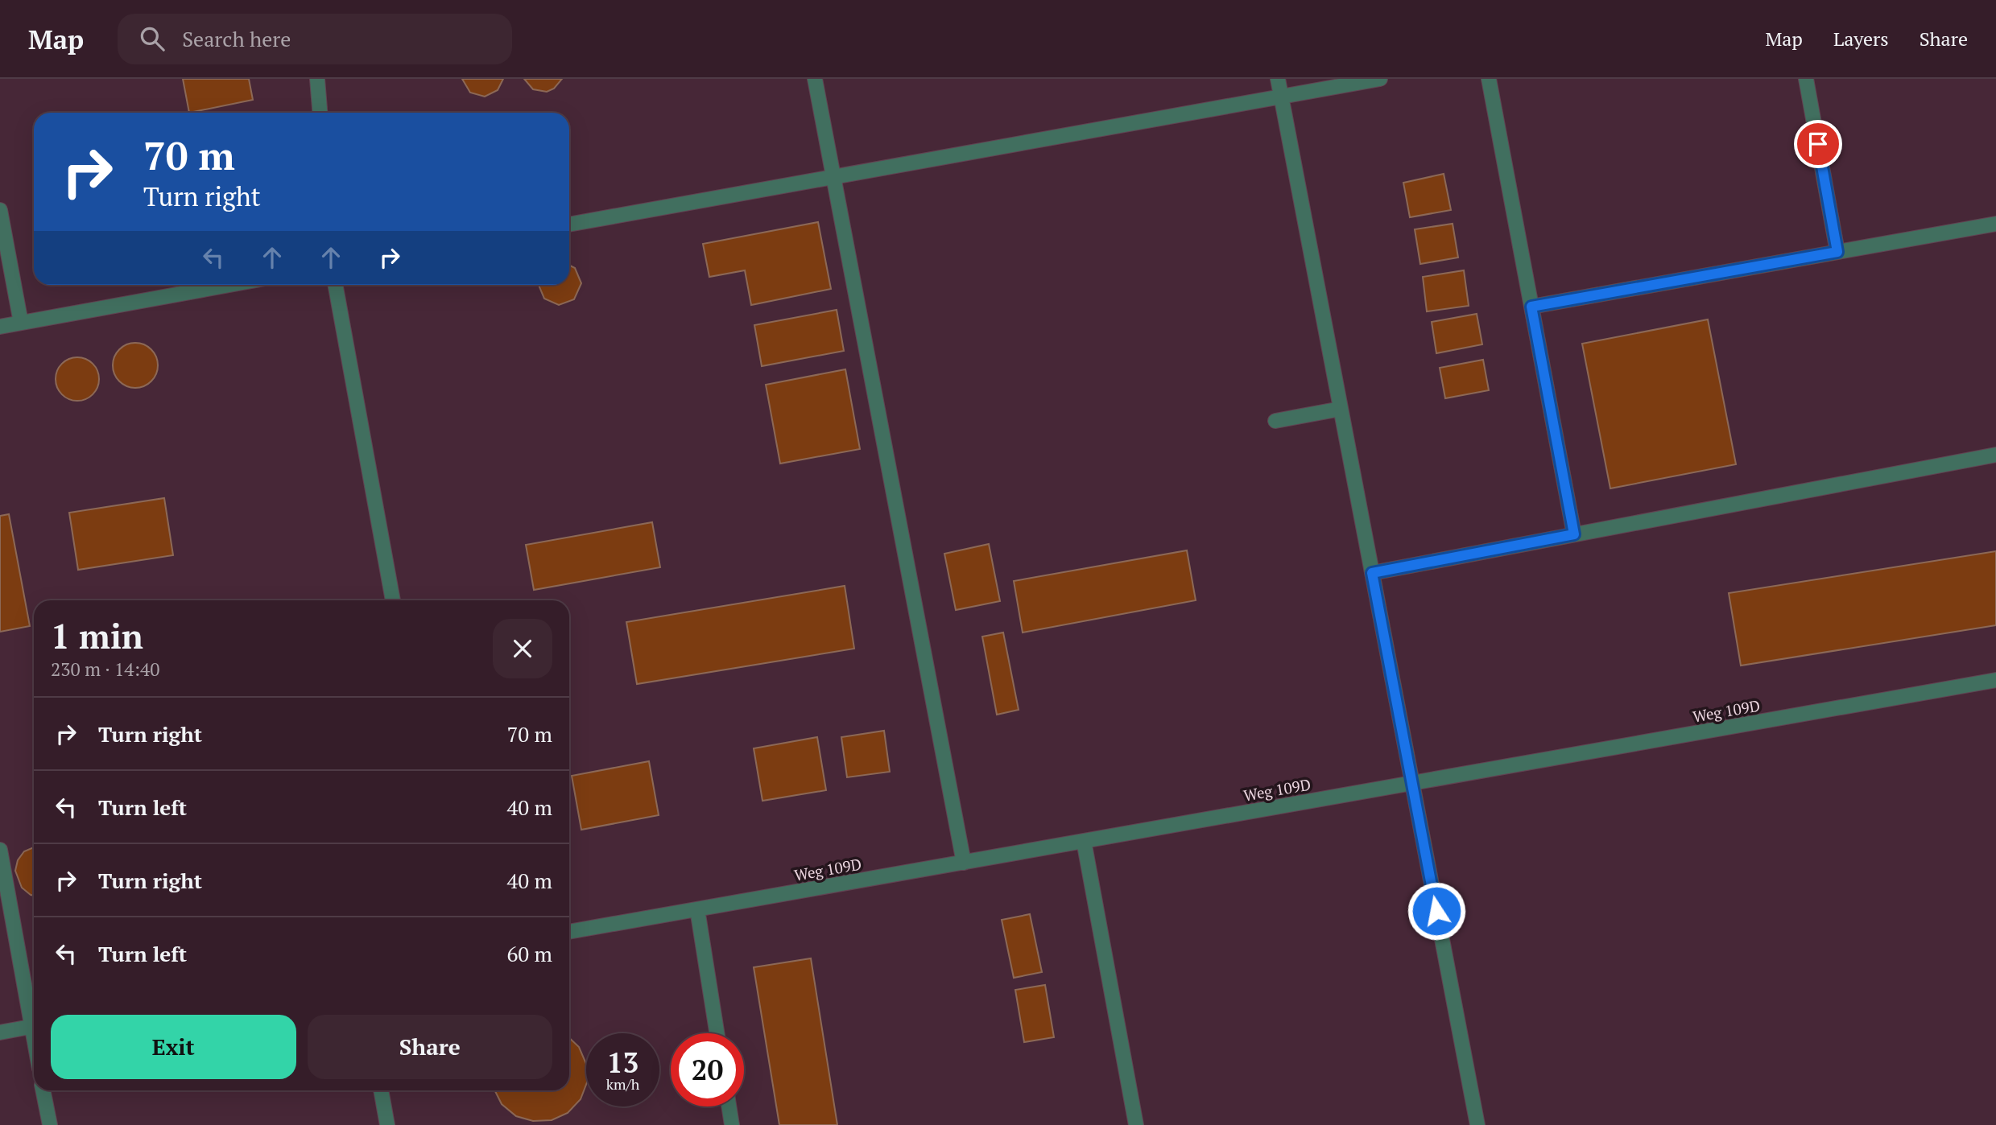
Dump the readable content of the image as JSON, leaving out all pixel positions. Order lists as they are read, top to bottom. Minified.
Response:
{"streets":{"lane":["Weg 109D"]},"page":{"header":"Map","search":"Search here","nav":["Map","Layers","Share"],"turn":["70 m","Turn right"],"heading":["1 min","230 m · 14:40"],"list":[{"name":"Turn right","value":"70 m"},{"name":"Turn left","value":"40 m"},{"name":"Turn right","value":"40 m"},{"name":"Turn left","value":"60 m"}],"buttons":["Exit","Share"],"speed":"13 km/h","limit":"20"}}
